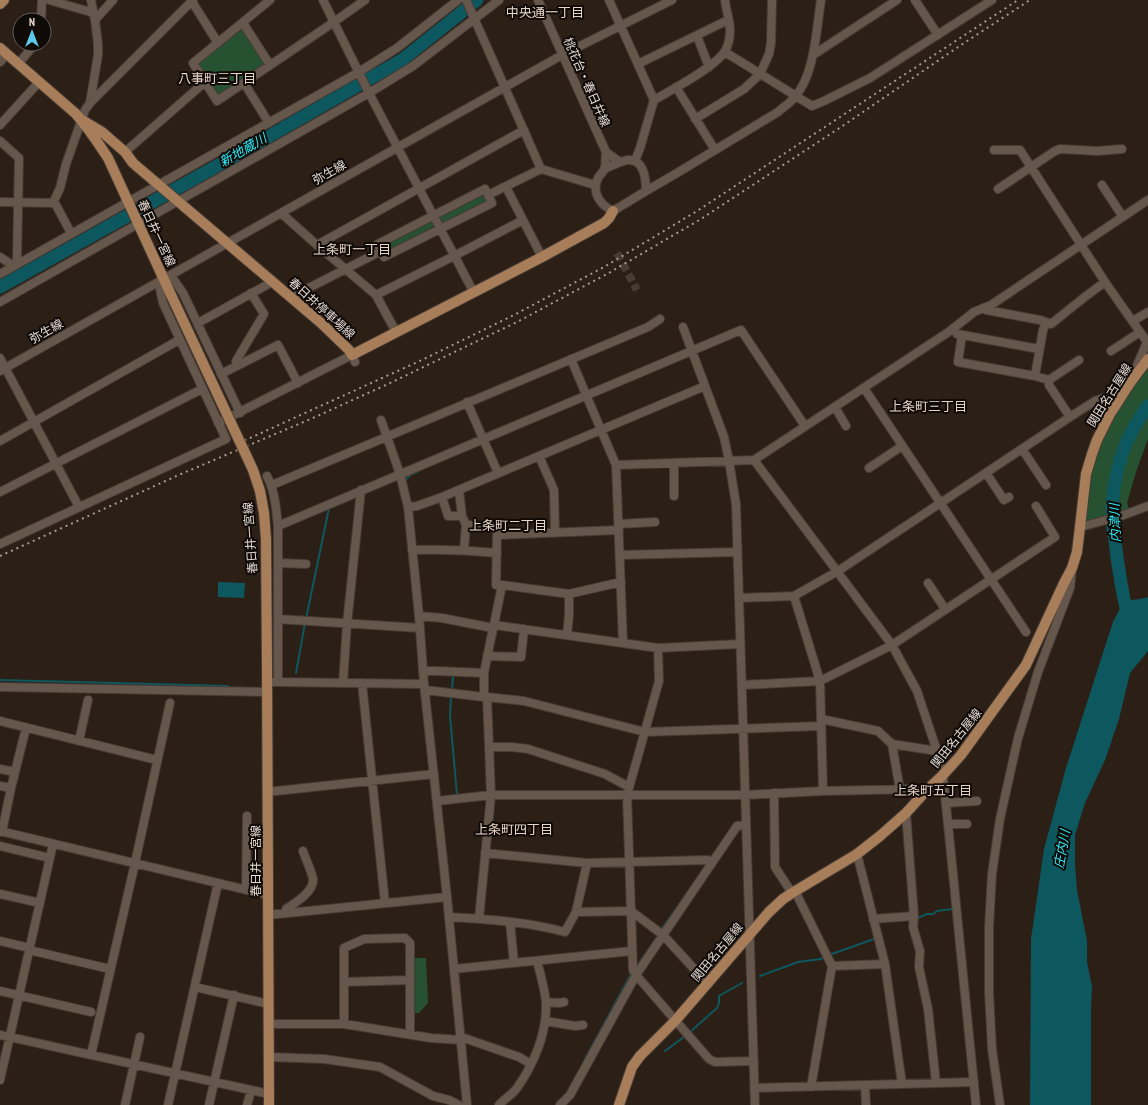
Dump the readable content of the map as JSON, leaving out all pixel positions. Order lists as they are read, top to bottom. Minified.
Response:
{"streets":{"main road":["春日井一宮線","春日井停車場線","関田名古屋線"],"street":["桃花台・春日井線","弥生線"]},"crossings":[["桃花台・春日井線","弥生線"],["弥生線","春日井一宮線"],["弥生線","春日井停車場線"],["春日井一宮線","春日井停車場線"]],"districts":["中央通一丁目","八事町三丁目","上条町一丁目","上条町三丁目","上条町二丁目","上条町五丁目","上条町四丁目"],"water":["新地蔵川","内津川","庄内川"],"north":"top"}
